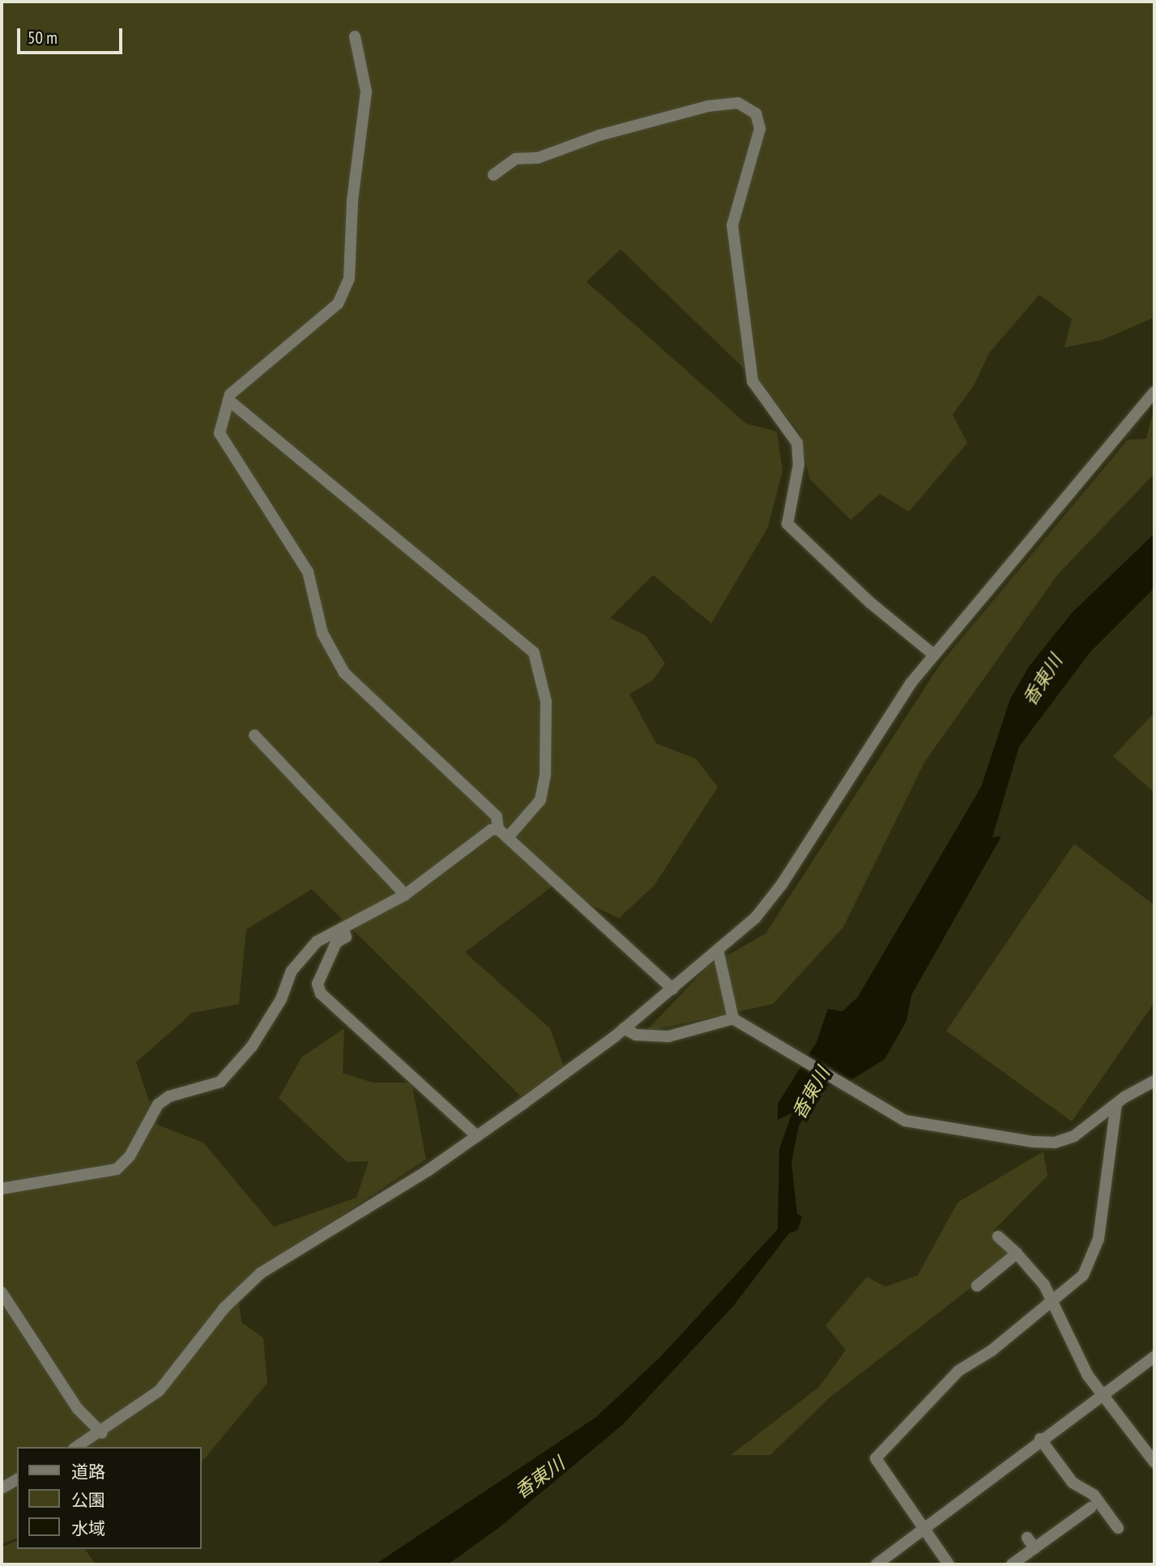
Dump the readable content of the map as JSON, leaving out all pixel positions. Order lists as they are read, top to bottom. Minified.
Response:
{"water":["香東川"],"legend":["道路","公園","水域"],"scale_bar":"50 m"}
